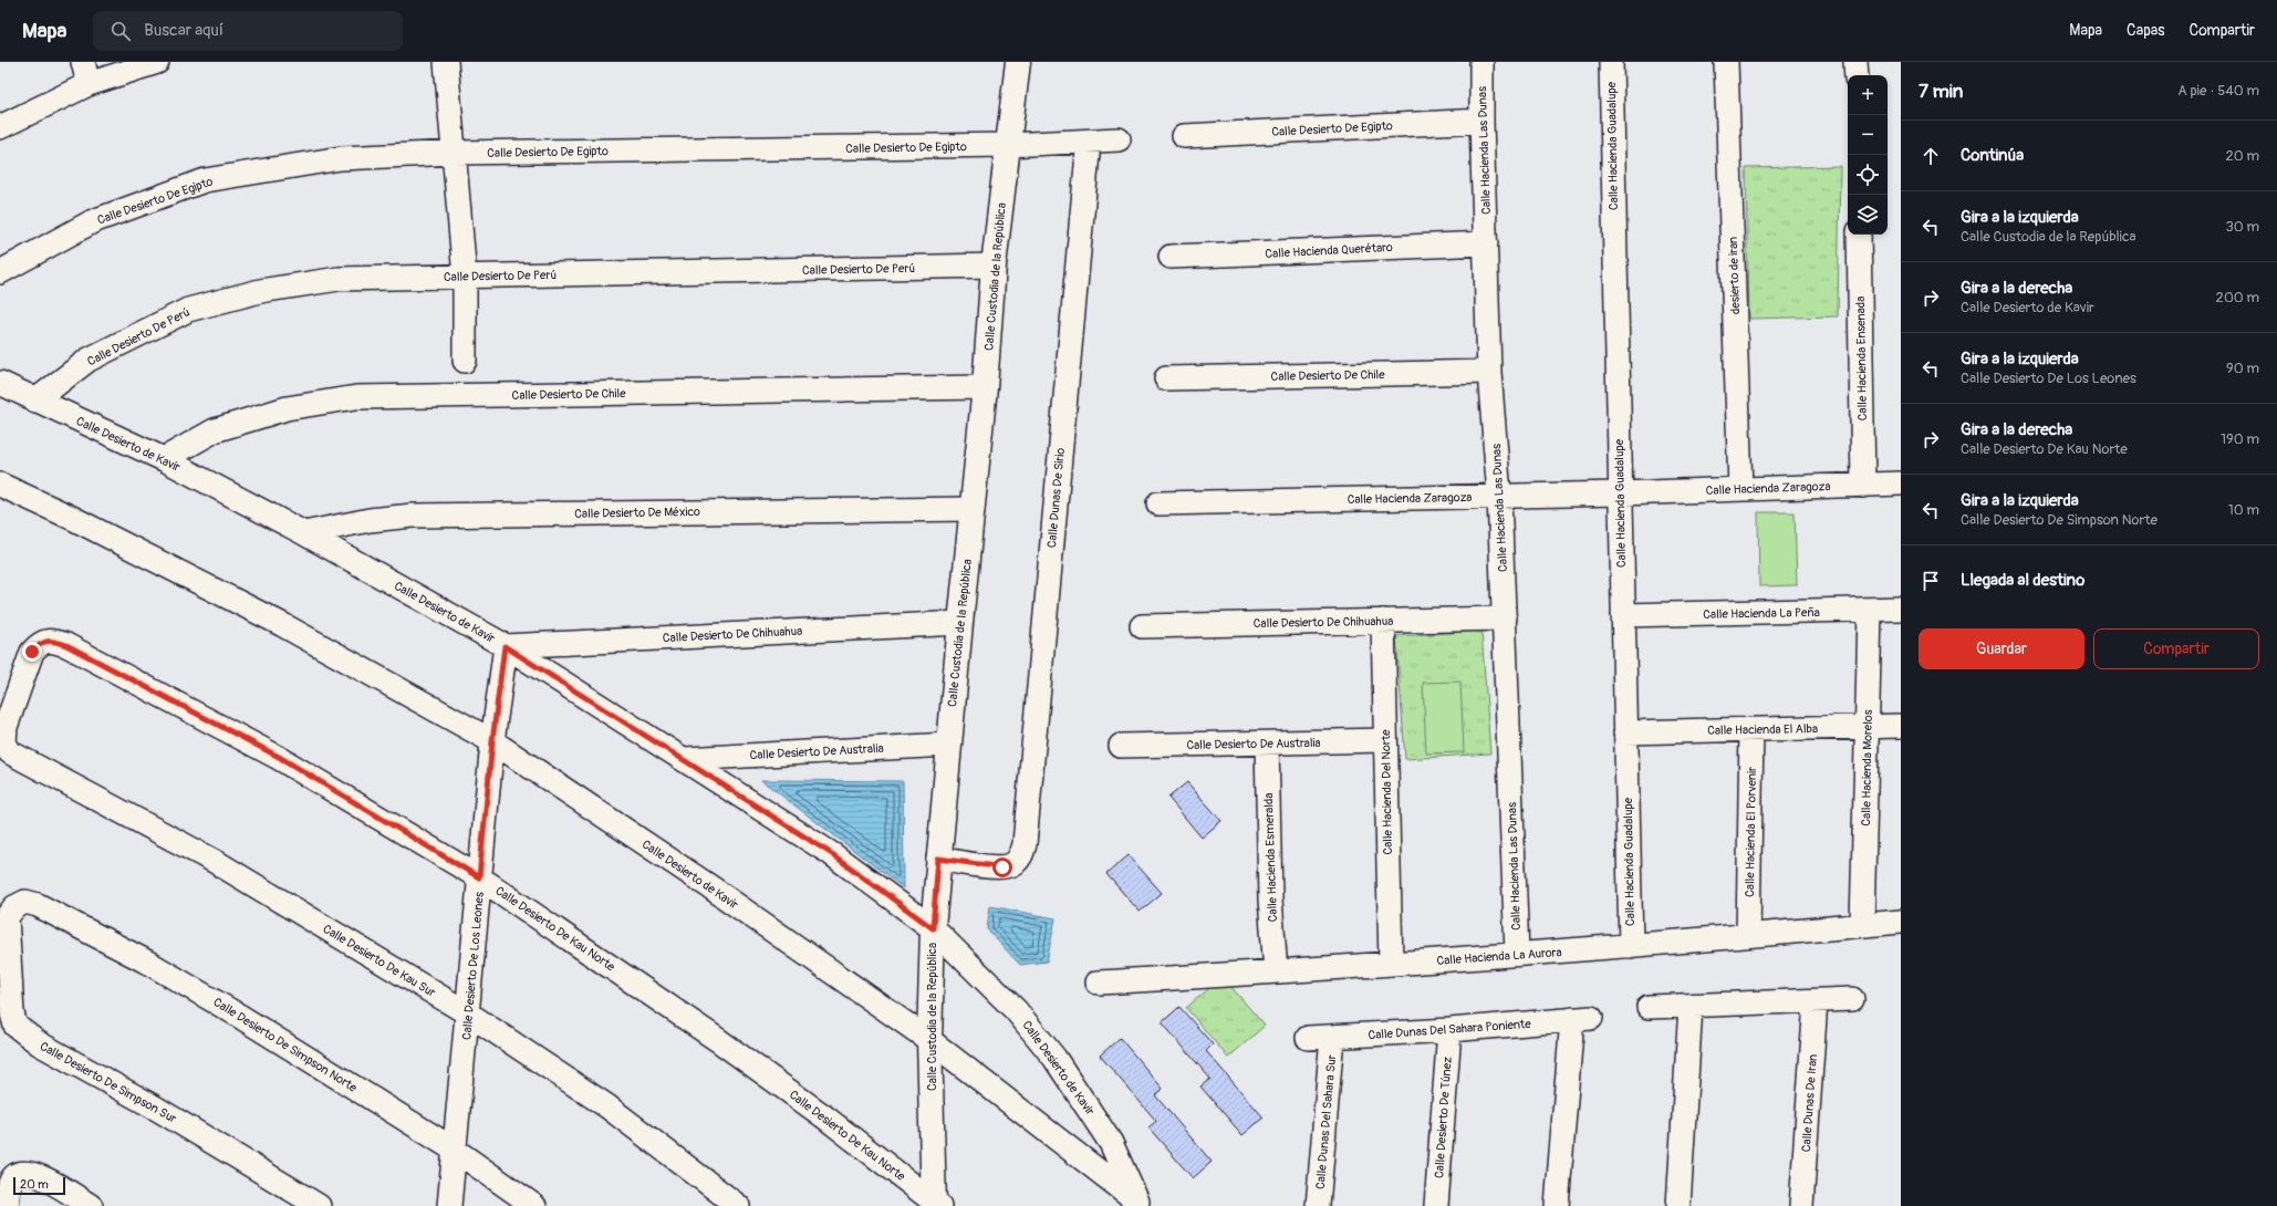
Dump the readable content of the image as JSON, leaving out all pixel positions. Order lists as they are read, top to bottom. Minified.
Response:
{"streets":{"main road":["Calle Custodia de la República"],"street":["Calle Desierto De Egipto","Calle Hacienda Guadalupe","Calle Hacienda Las Dunas","Calle Hacienda Querétaro","Calle Desierto De Perú","desierto de iran","Calle Hacienda Ensenada","Calle Desierto De Chile","Calle Desierto de Kavir","Calle Hacienda Zaragoza","Calle Dunas De Sirio","Calle Desierto De México","Calle Hacienda La Peña","Calle Desierto De Chihuahua","Calle Hacienda El Alba","Calle Desierto De Australia","Calle Hacienda Morelos","Calle Hacienda Del Norte","Calle Hacienda El Porvenir","Calle Hacienda Esmeralda","Calle Desierto De Kau Norte","Calle Hacienda La Aurora","Calle Desierto De Kau Sur","Calle Desierto De Los Leones","Calle Dunas Del Sahara Poniente","Calle Desierto De Simpson Norte","Calle Desierto De Simpson Sur","Calle Dunas De Iran","Calle Desierto De Túnez","Calle Dunas Del Sahara Sur"]},"crossings":[["Calle Desierto De Egipto","Calle Hacienda Las Dunas"],["Calle Desierto De Egipto","Calle Custodia de la República"],["Calle Desierto De Egipto","Calle Dunas De Sirio"],["Calle Hacienda Guadalupe","Calle Hacienda Zaragoza"],["Calle Hacienda Guadalupe","Calle Hacienda La Peña"],["Calle Hacienda Guadalupe","Calle Hacienda El Alba"],["Calle Hacienda Guadalupe","Calle Hacienda La Aurora"],["Calle Hacienda Las Dunas","Calle Hacienda Querétaro"],["Calle Hacienda Las Dunas","Calle Desierto De Chile"],["Calle Hacienda Las Dunas","Calle Hacienda Zaragoza"],["Calle Hacienda Las Dunas","Calle Desierto De Chihuahua"],["Calle Hacienda Las Dunas","Calle Hacienda La Aurora"],["Calle Desierto De Perú","Calle Custodia de la República"],["Calle Desierto De Perú","Calle Desierto de Kavir"],["desierto de iran","Calle Hacienda Zaragoza"],["Calle Custodia de la República","Calle Desierto De Chile"],["Calle Custodia de la República","Calle Desierto de Kavir"],["Calle Custodia de la República","Calle Dunas De Sirio"],["Calle Custodia de la República","Calle Desierto De México"],["Calle Custodia de la República","Calle Desierto De Chihuahua"],["Calle Custodia de la República","Calle Desierto De Australia"],["Calle Custodia de la República","Calle Desierto De Kau Norte"],["Calle Hacienda Ensenada","Calle Hacienda Zaragoza"],["Calle Desierto De Chile","Calle Desierto de Kavir"],["Calle Desierto de Kavir","Calle Desierto De México"],["Calle Desierto de Kavir","Calle Desierto De Chihuahua"],["Calle Desierto de Kavir","Calle Desierto De Australia"],["Calle Desierto de Kavir","Calle Desierto De Los Leones"],["Calle Hacienda La Peña","Calle Hacienda Morelos"],["Calle Desierto De Chihuahua","Calle Hacienda Del Norte"],["Calle Desierto De Chihuahua","Calle Desierto De Los Leones"],["Calle Hacienda El Alba","Calle Hacienda Morelos"],["Calle Hacienda El Alba","Calle Hacienda El Porvenir"],["Calle Desierto De Australia","Calle Hacienda Del Norte"],["Calle Desierto De Australia","Calle Hacienda Esmeralda"],["Calle Hacienda Morelos","Calle Hacienda La Aurora"],["Calle Hacienda Del Norte","Calle Hacienda La Aurora"],["Calle Hacienda El Porvenir","Calle Hacienda La Aurora"],["Calle Hacienda Esmeralda","Calle Hacienda La Aurora"],["Calle Desierto De Kau Norte","Calle Desierto De Kau Sur"],["Calle Desierto De Kau Norte","Calle Desierto De Los Leones"],["Calle Desierto De Kau Sur","Calle Desierto De Los Leones"],["Calle Desierto De Los Leones","Calle Desierto De Simpson Norte"],["Calle Dunas Del Sahara Poniente","Calle Desierto De Túnez"],["Calle Dunas Del Sahara Poniente","Calle Dunas Del Sahara Sur"],["Calle Desierto De Simpson Norte","Calle Desierto De Simpson Sur"]],"scale_bar":"20 m","page":{"header":"Mapa","search":"Buscar aquí","nav":["Mapa","Capas","Compartir"],"heading":["7 min","A pie · 540 m"],"map_buttons":["+","−"],"list":[["Continúa","20 m"],["Gira a la izquierda","Calle Custodia de la República","30 m"],["Gira a la derecha","Calle Desierto de Kavir","200 m"],["Gira a la izquierda","Calle Desierto De Los Leones","90 m"],["Gira a la derecha","Calle Desierto De Kau Norte","190 m"],["Gira a la izquierda","Calle Desierto De Simpson Norte","10 m"],"Llegada al destino"],"buttons":["Guardar","Compartir"],"scale":"20 m"}}
